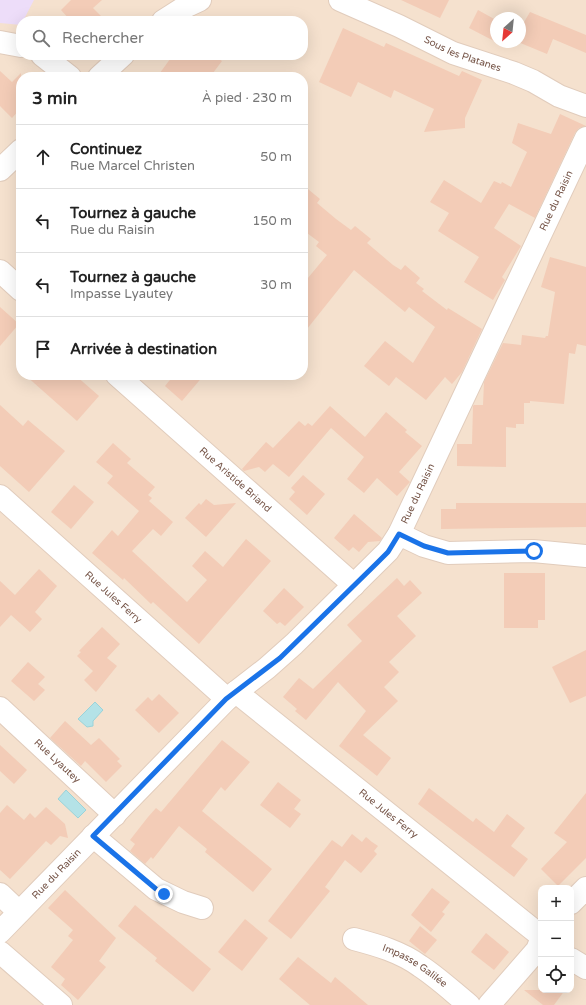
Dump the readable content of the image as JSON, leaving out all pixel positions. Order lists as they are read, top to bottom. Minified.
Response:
{"streets":{"street":["Sous les Platanes","Rue du Raisin","Rue Aristide Briand","Rue Jules Ferry","Rue Lyautey","Impasse Galilée"]},"crossings":[["Rue du Raisin","Rue Aristide Briand"],["Rue du Raisin","Rue Jules Ferry"],["Rue du Raisin","Rue Lyautey"]],"north":"bottom left","page":{"search":"Rechercher","heading":["3 min","À pied · 230 m"],"list":[["Continuez","Rue Marcel Christen","50 m"],["Tournez à gauche","Rue du Raisin","150 m"],["Tournez à gauche","Impasse Lyautey","30 m"],"Arrivée à destination"],"map_buttons":["+","−"]}}
